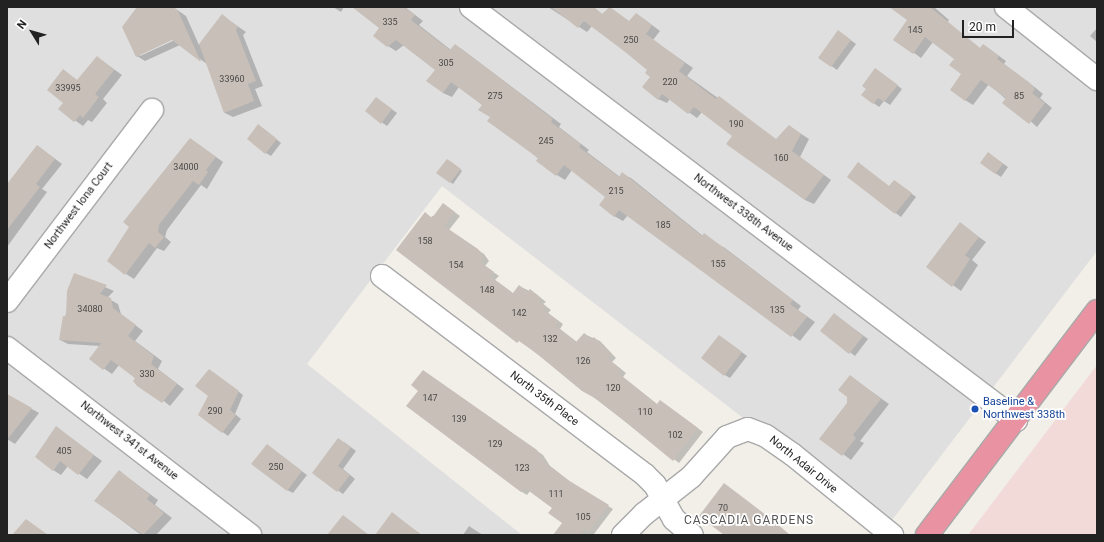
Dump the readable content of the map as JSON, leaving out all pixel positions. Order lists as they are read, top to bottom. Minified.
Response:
{"streets":{"street":["Northwest Iona Court","Northwest 338th Avenue","North 35th Place","Northwest 341st Avenue","North Adair Drive"]},"crossings":[["North 35th Place","North Adair Drive"]],"districts":["CASCADIA GARDENS"],"places":["Baseline & Northwest 338th"],"house_numbers":["335","145","250","305","33960","220","33995","275","85","190","245","160","34000","215","185","158","155","154","148","34080","135","142","132","126","330","120","147","290","110","139","102","129","405","250","123","111","70","105"],"scale_bar":"20 m","north":"top left"}
